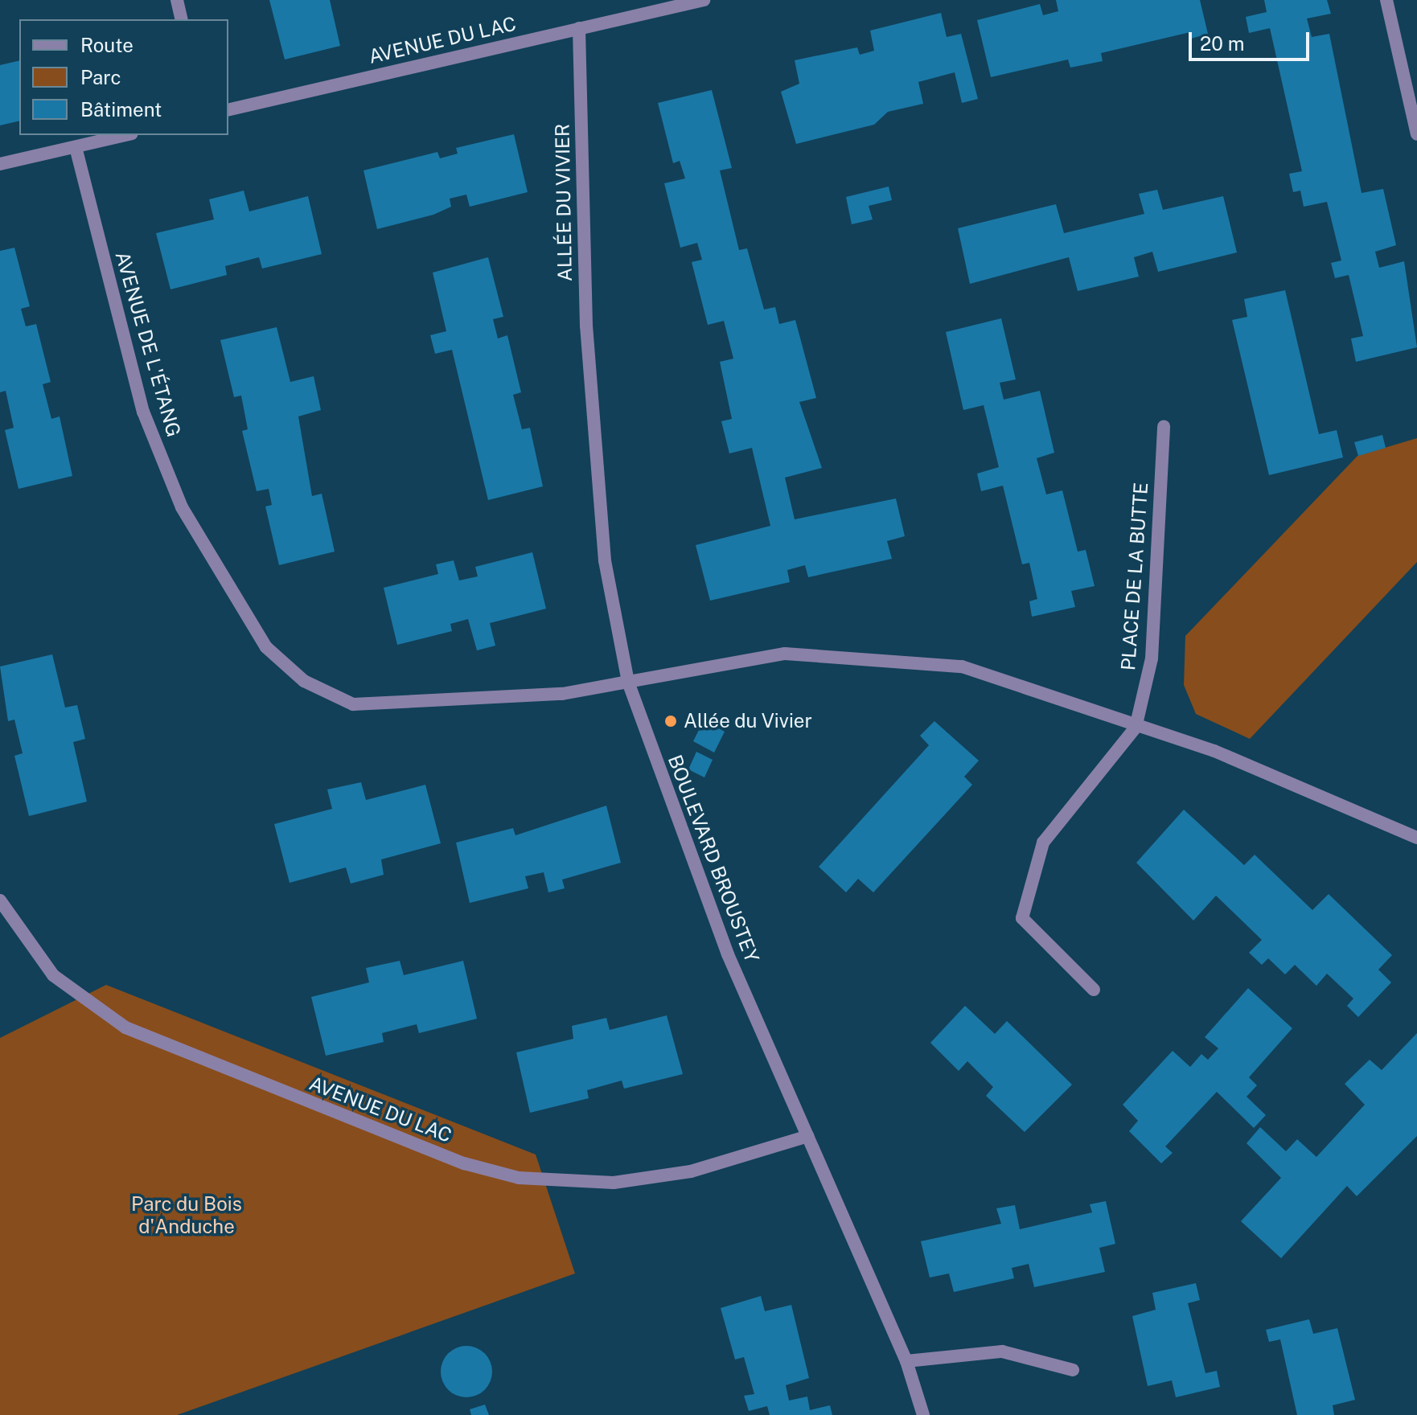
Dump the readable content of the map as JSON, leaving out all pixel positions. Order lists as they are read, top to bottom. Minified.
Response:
{"streets":{"street":["AVENUE DU LAC","ALLÉE DU VIVIER","AVENUE DE L'ÉTANG","PLACE DE LA BUTTE","BOULEVARD BROUSTEY"]},"crossings":[["AVENUE DU LAC","ALLÉE DU VIVIER"],["AVENUE DU LAC","BOULEVARD BROUSTEY"],["ALLÉE DU VIVIER","AVENUE DE L'ÉTANG"],["ALLÉE DU VIVIER","BOULEVARD BROUSTEY"],["AVENUE DE L'ÉTANG","BOULEVARD BROUSTEY"]],"parks":["Parc du Bois d'Anduche"],"places":["Allée du Vivier"],"legend":["Route","Parc","Bâtiment"],"scale_bar":"20 m"}
